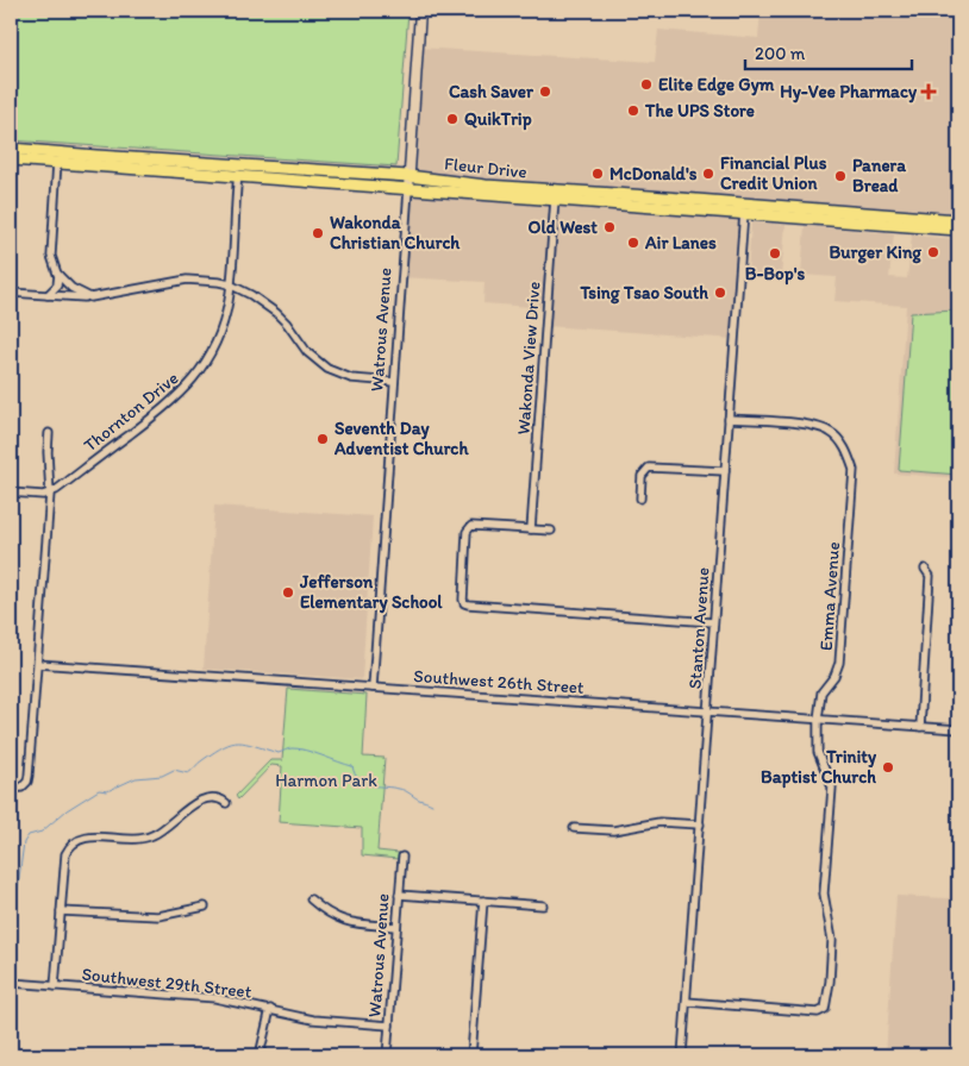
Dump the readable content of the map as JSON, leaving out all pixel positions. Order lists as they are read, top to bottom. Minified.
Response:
{"streets":{"main road":["Fleur Drive"],"street":["Watrous Avenue","Wakonda View Drive","Thornton Drive","Emma Avenue","Stanton Avenue","Southwest 26th Street","Southwest 29th Street"]},"crossings":[["Fleur Drive","Watrous Avenue"],["Fleur Drive","Wakonda View Drive"],["Fleur Drive","Thornton Drive"],["Fleur Drive","Stanton Avenue"],["Watrous Avenue","Southwest 26th Street"],["Watrous Avenue","Southwest 29th Street"],["Emma Avenue","Stanton Avenue"],["Emma Avenue","Southwest 26th Street"],["Stanton Avenue","Southwest 26th Street"]],"parks":["Harmon Park"],"places":{"other":["Elite Edge Gym","Cash Saver","The UPS Store","QuikTrip","McDonald's","Financial Plus Credit Union","Panera Bread","Old West","Wakonda Christian Church","Air Lanes","Burger King","B-Bop's","Tsing Tsao South","Seventh Day Adventist Church","Jefferson Elementary School","Trinity Baptist Church"],"health":["Hy-Vee Pharmacy"]},"scale_bar":"200 m"}
